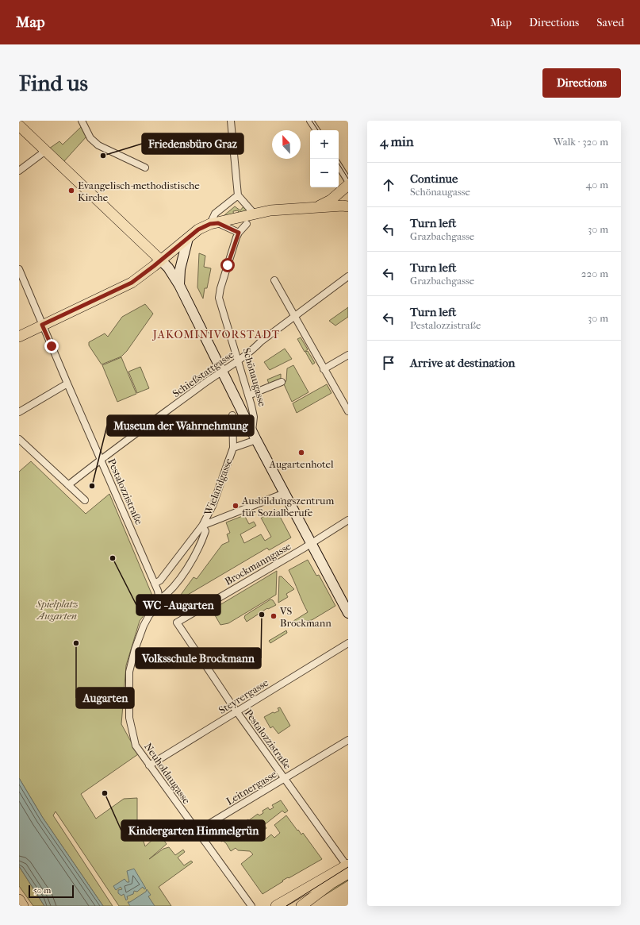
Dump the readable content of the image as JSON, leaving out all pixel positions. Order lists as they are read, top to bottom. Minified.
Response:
{"streets":{"street":["Schießstattgasse","Schönaugasse","Wielandgasse","Pestalozzistraße","Brockmanngasse","Steyrergasse","Neuholdaugasse","Leitnergasse"]},"crossings":[["Schießstattgasse","Schönaugasse"],["Schießstattgasse","Pestalozzistraße"],["Schönaugasse","Wielandgasse"],["Wielandgasse","Pestalozzistraße"],["Wielandgasse","Neuholdaugasse"],["Pestalozzistraße","Brockmanngasse"],["Pestalozzistraße","Steyrergasse"],["Pestalozzistraße","Neuholdaugasse"],["Pestalozzistraße","Leitnergasse"],["Steyrergasse","Neuholdaugasse"],["Neuholdaugasse","Leitnergasse"]],"districts":["JAKOMINIVORSTADT"],"parks":["Spielplatz Augarten"],"places":["Friedensbüro Graz","Evangelisch-methodistische Kirche","Augartenhotel","Museum der Wahrnehmung","Ausbildungszentrum für Sozialberufe","WC - Augarten","Volksschule Brockmann","VS Brockmann","Augarten","Kindergarten Himmelgrün"],"scale_bar":"50 m","north":"top","page":{"header":"Map","nav":["Map","Directions","Saved"],"buttons":"Directions","title":"Find us","heading":["4 min","Walk · 320 m"],"map_buttons":["+","−"],"list":[["Continue","Schönaugasse","40 m"],["Turn left","Grazbachgasse","30 m"],["Turn left","Grazbachgasse","220 m"],["Turn left","Pestalozzistraße","30 m"],"Arrive at destination"],"scale":"50 m"}}
